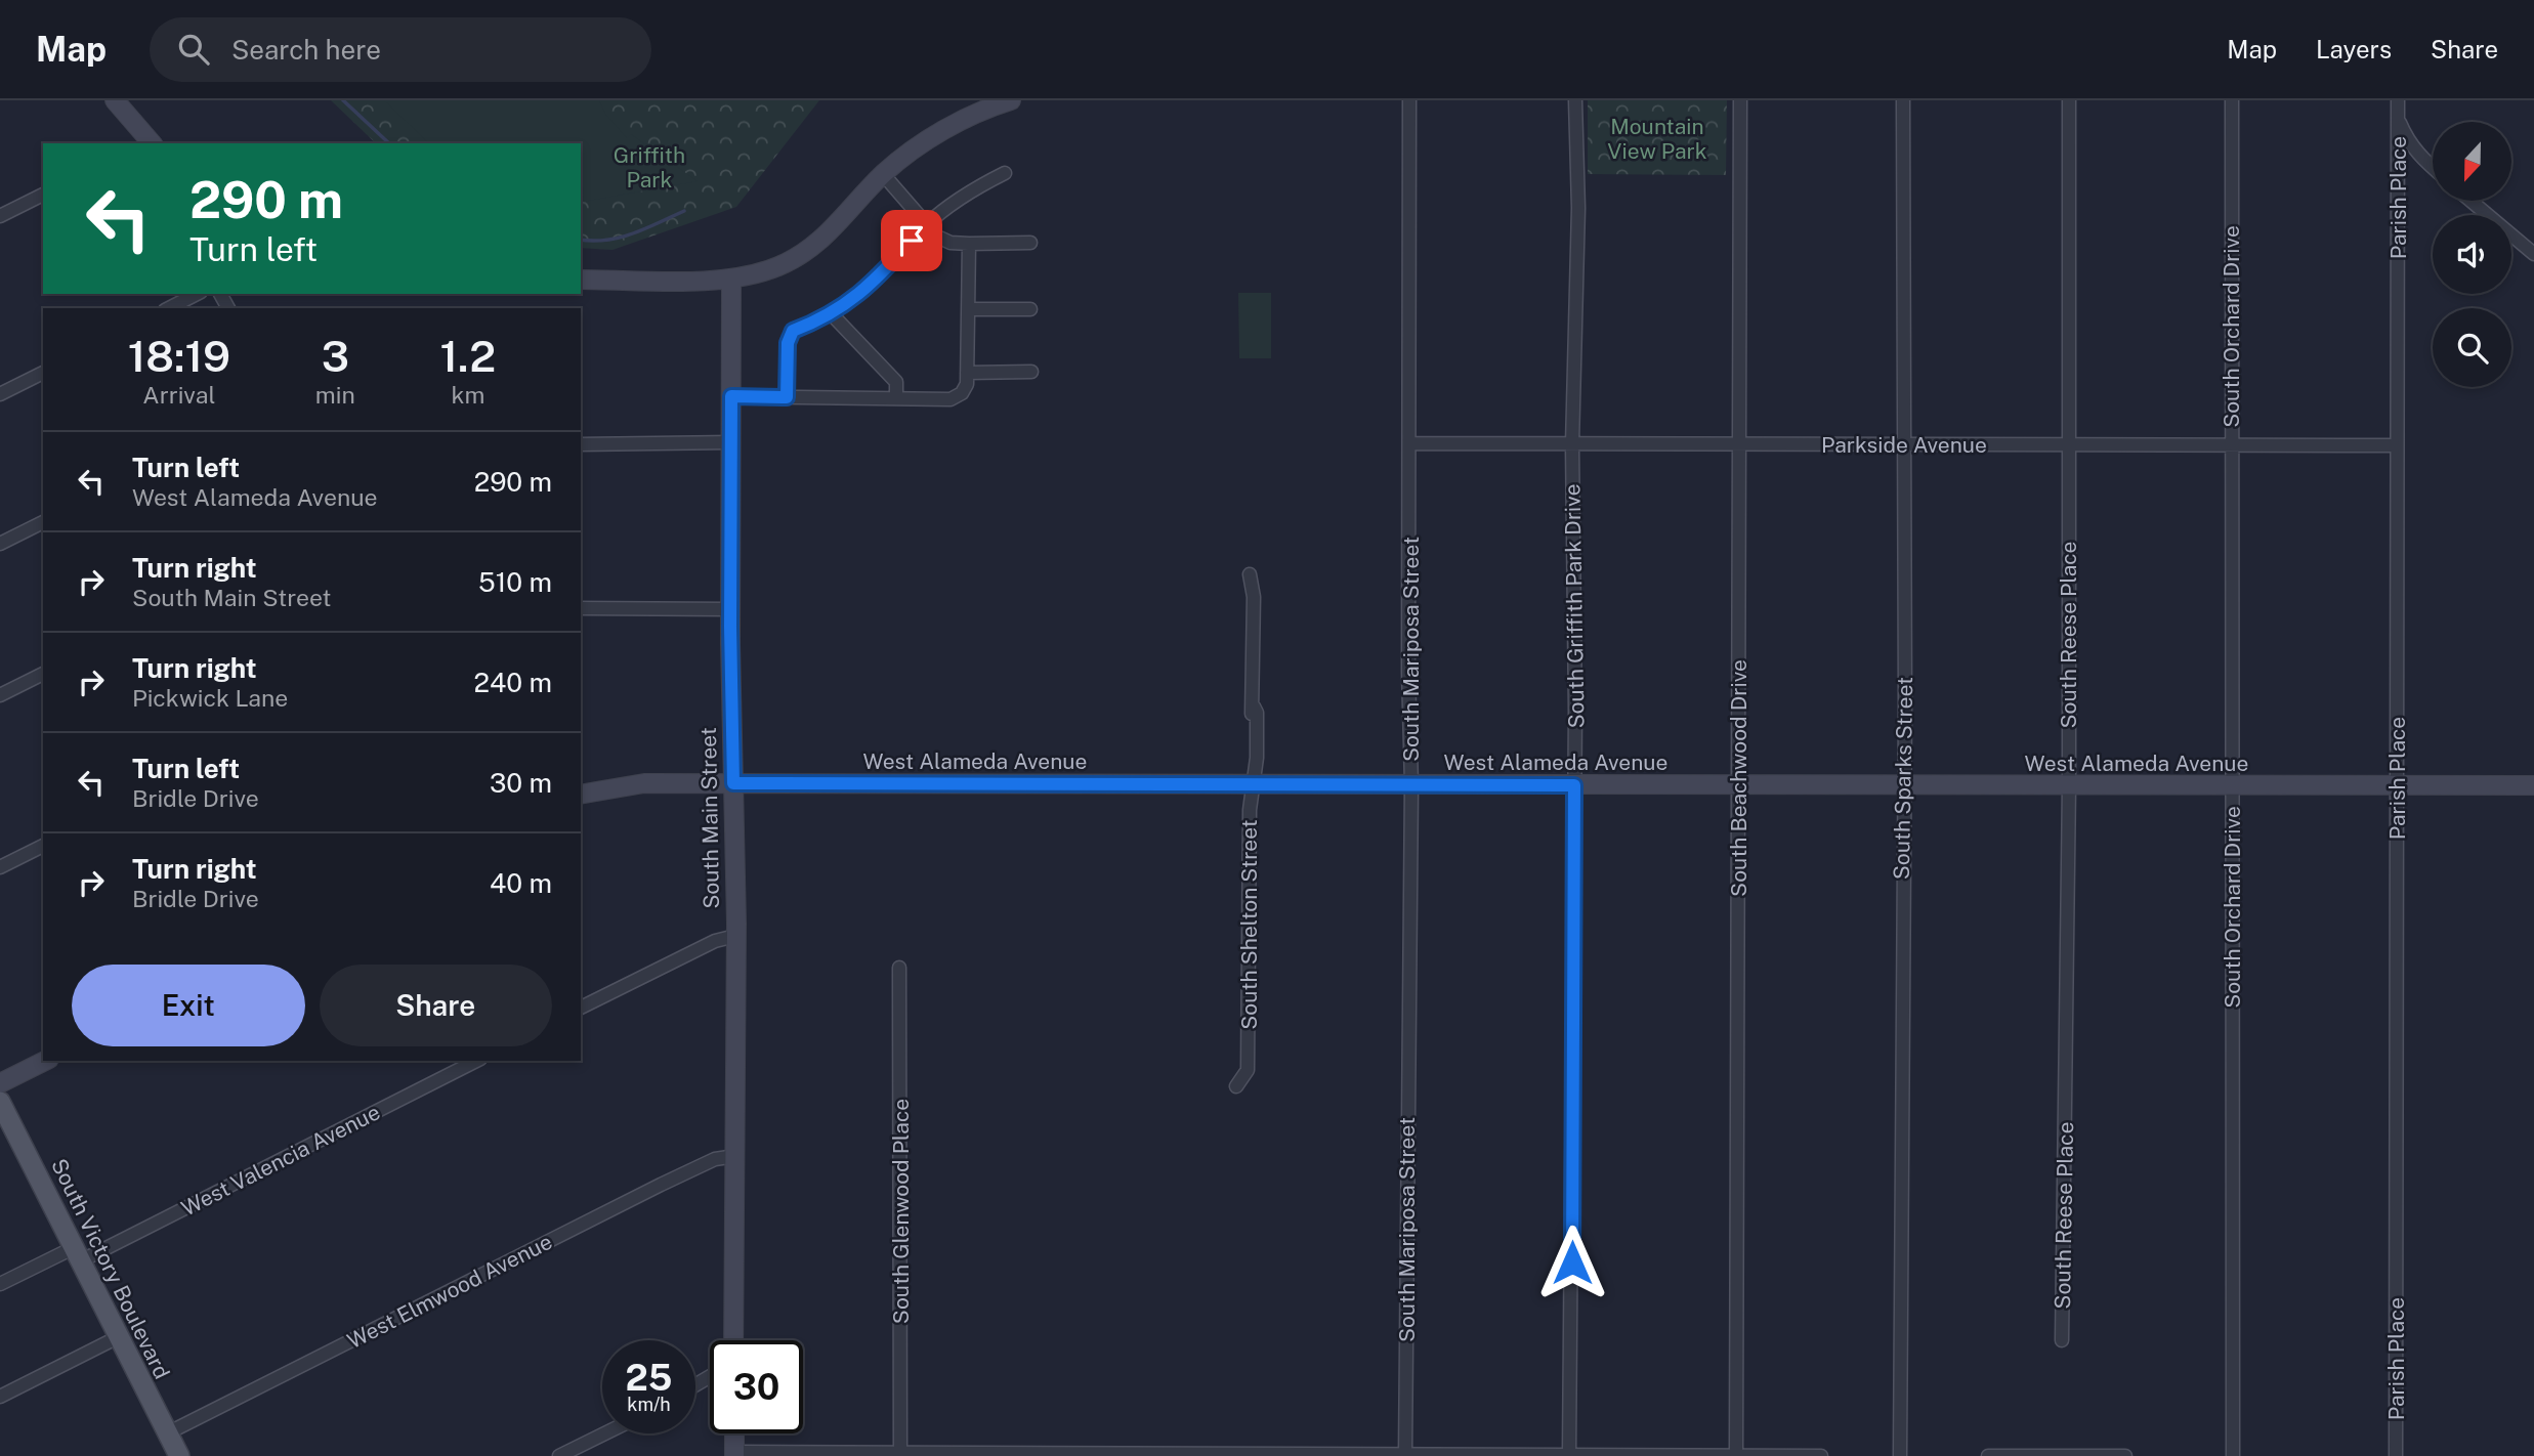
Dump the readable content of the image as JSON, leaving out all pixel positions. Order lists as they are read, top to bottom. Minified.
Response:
{"streets":{"main road":["West Alameda Avenue","South Main Street","South Victory Boulevard"],"street":["Parish Place","South Orchard Drive","Parkside Avenue","South Griffith Park Drive","South Reese Place","South Mariposa Street","South Beachwood Drive","South Sparks Street","South Shelton Street","West Valencia Avenue","South Glenwood Place","West Elmwood Avenue"]},"crossings":[["Parish Place","Parkside Avenue"],["Parish Place","West Alameda Avenue"],["South Orchard Drive","Parkside Avenue"],["South Orchard Drive","West Alameda Avenue"],["Parkside Avenue","South Griffith Park Drive"],["Parkside Avenue","South Reese Place"],["Parkside Avenue","South Mariposa Street"],["Parkside Avenue","South Beachwood Drive"],["Parkside Avenue","South Sparks Street"],["South Griffith Park Drive","West Alameda Avenue"],["South Reese Place","West Alameda Avenue"],["South Mariposa Street","West Alameda Avenue"],["West Alameda Avenue","South Beachwood Drive"],["West Alameda Avenue","South Sparks Street"],["West Alameda Avenue","South Main Street"],["West Alameda Avenue","South Shelton Street"],["South Main Street","West Elmwood Avenue"],["West Valencia Avenue","South Victory Boulevard"],["South Victory Boulevard","West Elmwood Avenue"]],"parks":["Mountain View Park","Griffith Park"],"north":"bottom","page":{"header":"Map","search":"Search here","nav":["Map","Layers","Share"],"turn":["290 m","Turn left"],"eta":["18:19","Arrival","3","min","1.2","km"],"list":[{"name":"Turn left","note":"West Alameda Avenue","value":"290 m"},{"name":"Turn right","note":"South Main Street","value":"510 m"},{"name":"Turn right","note":"Pickwick Lane","value":"240 m"},{"name":"Turn left","note":"Bridle Drive","value":"30 m"},{"name":"Turn right","note":"Bridle Drive","value":"40 m"}],"buttons":["Exit","Share"],"speed":"25 km/h","limit":"30"}}
